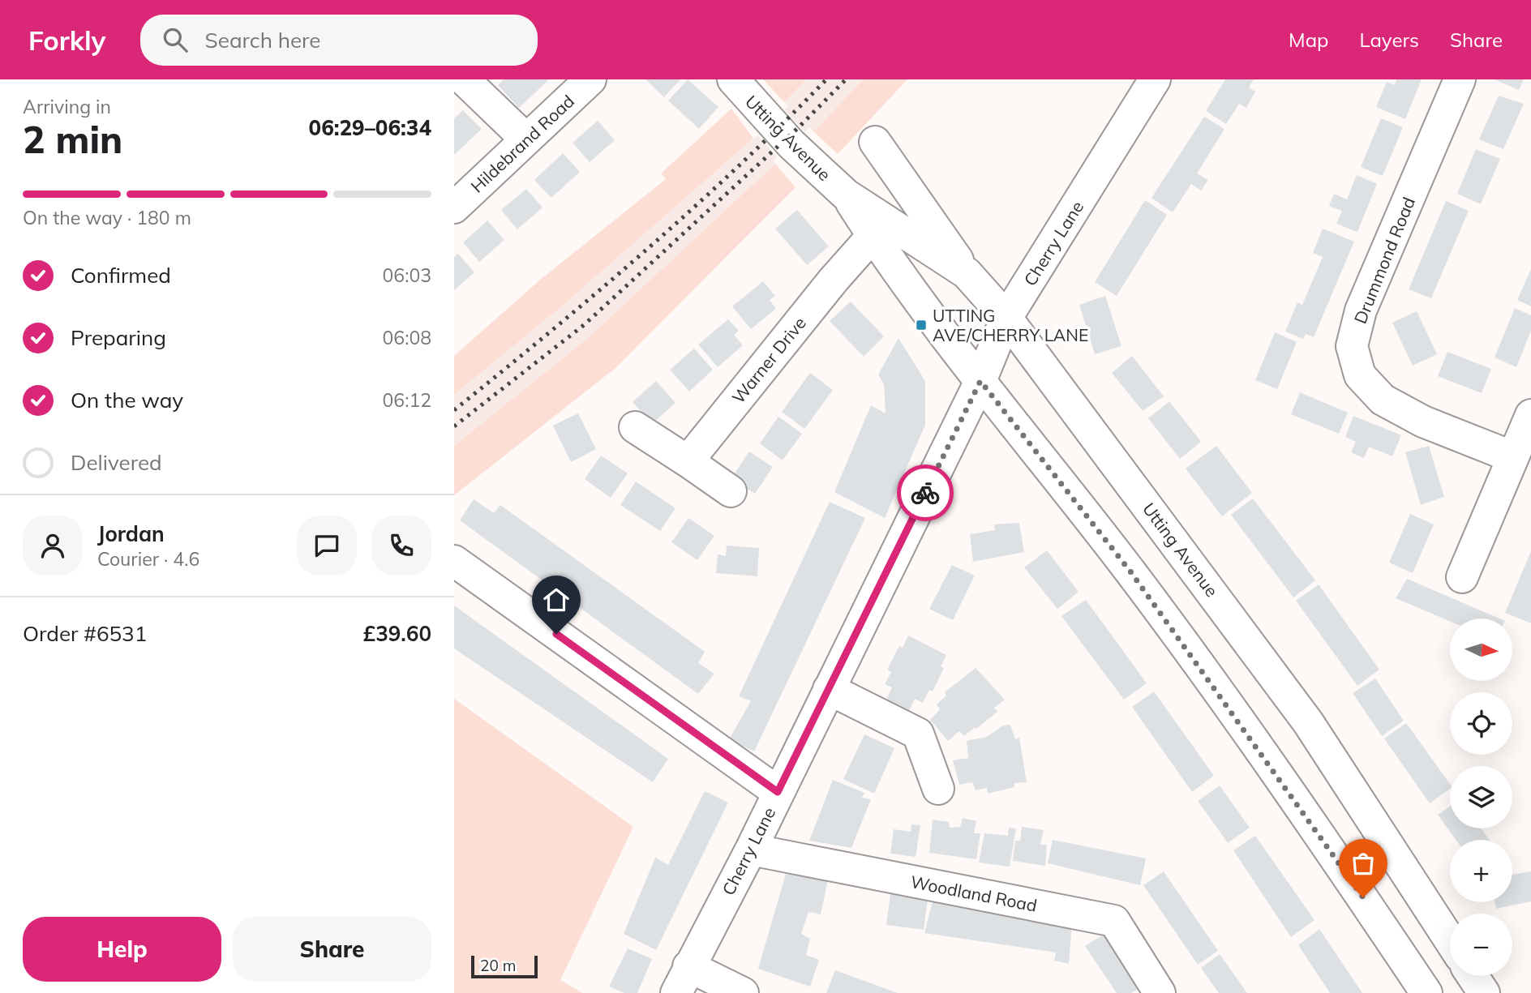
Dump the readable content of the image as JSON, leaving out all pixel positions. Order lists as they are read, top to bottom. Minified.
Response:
{"streets":{"street":["Utting Avenue","Hildebrand Road","Cherry Lane","Drummond Road","Warner Drive","Woodland Road"]},"crossings":[["Utting Avenue","Cherry Lane"],["Utting Avenue","Warner Drive"],["Cherry Lane","Woodland Road"]],"places":{"transit":["UTTING AVE/CHERRY LANE"]},"scale_bar":"20 m","north":"right","page":{"header":"Forkly","search":"Search here","nav":["Map","Layers","Share"],"heading":["2 min","Arriving in","06:29–06:34"],"panel":["Jordan","Courier · 4.6","Order #6531","£39.60"],"bar":"On the way · 180 m","list":[["Confirmed","06:03"],["Preparing","06:08"],["On the way","06:12"],"Delivered"],"map_buttons":["+","−"],"buttons":["Help","Share"],"scale":"20 m"}}
